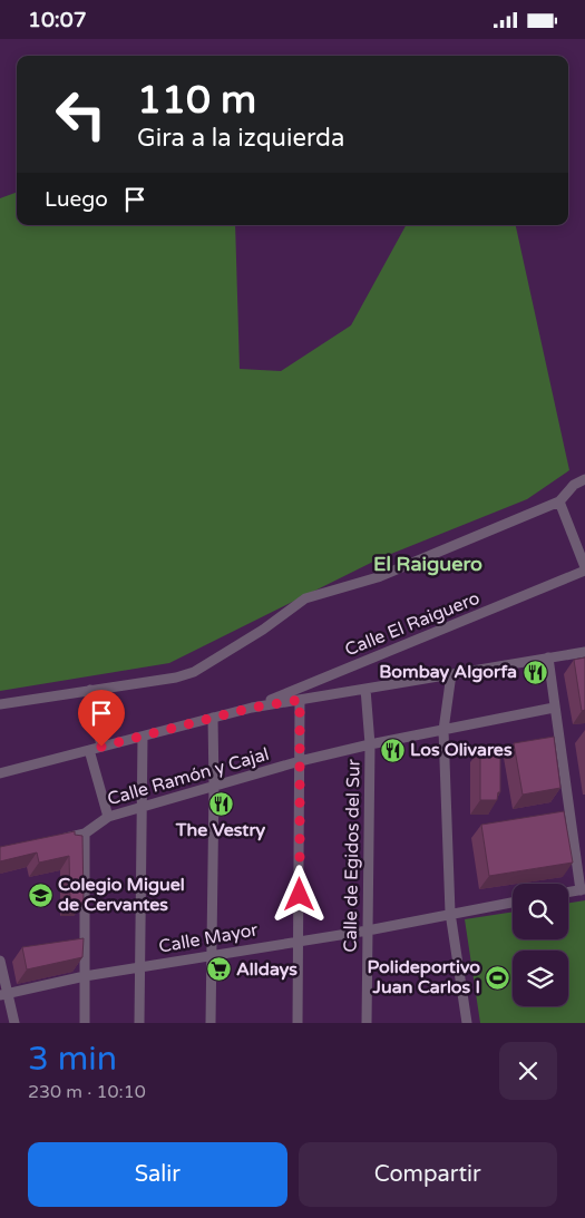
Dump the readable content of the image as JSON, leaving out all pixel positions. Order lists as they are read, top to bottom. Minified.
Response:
{"streets":{"street":["Calle El Raiguero","Calle Ramón y Cajal","Calle de Egidos del Sur","Calle Mayor"]},"crossings":[["Calle Ramón y Cajal","Calle de Egidos del Sur"],["Calle de Egidos del Sur","Calle Mayor"]],"districts":["El Raiguero"],"places":{"restaurant":["Bombay Algorfa","Los Olivares","The Vestry"],"school or university":["Colegio Miguel de Cervantes"],"supermarket":["Alldays"],"sports":["Polideportivo Juan Carlos I"]},"page":{"status":"10:07","turn":["110 m","Gira a la izquierda"],"then":"Luego","heading":["3 min","230 m · 10:10"],"buttons":["Salir","Compartir"]}}
